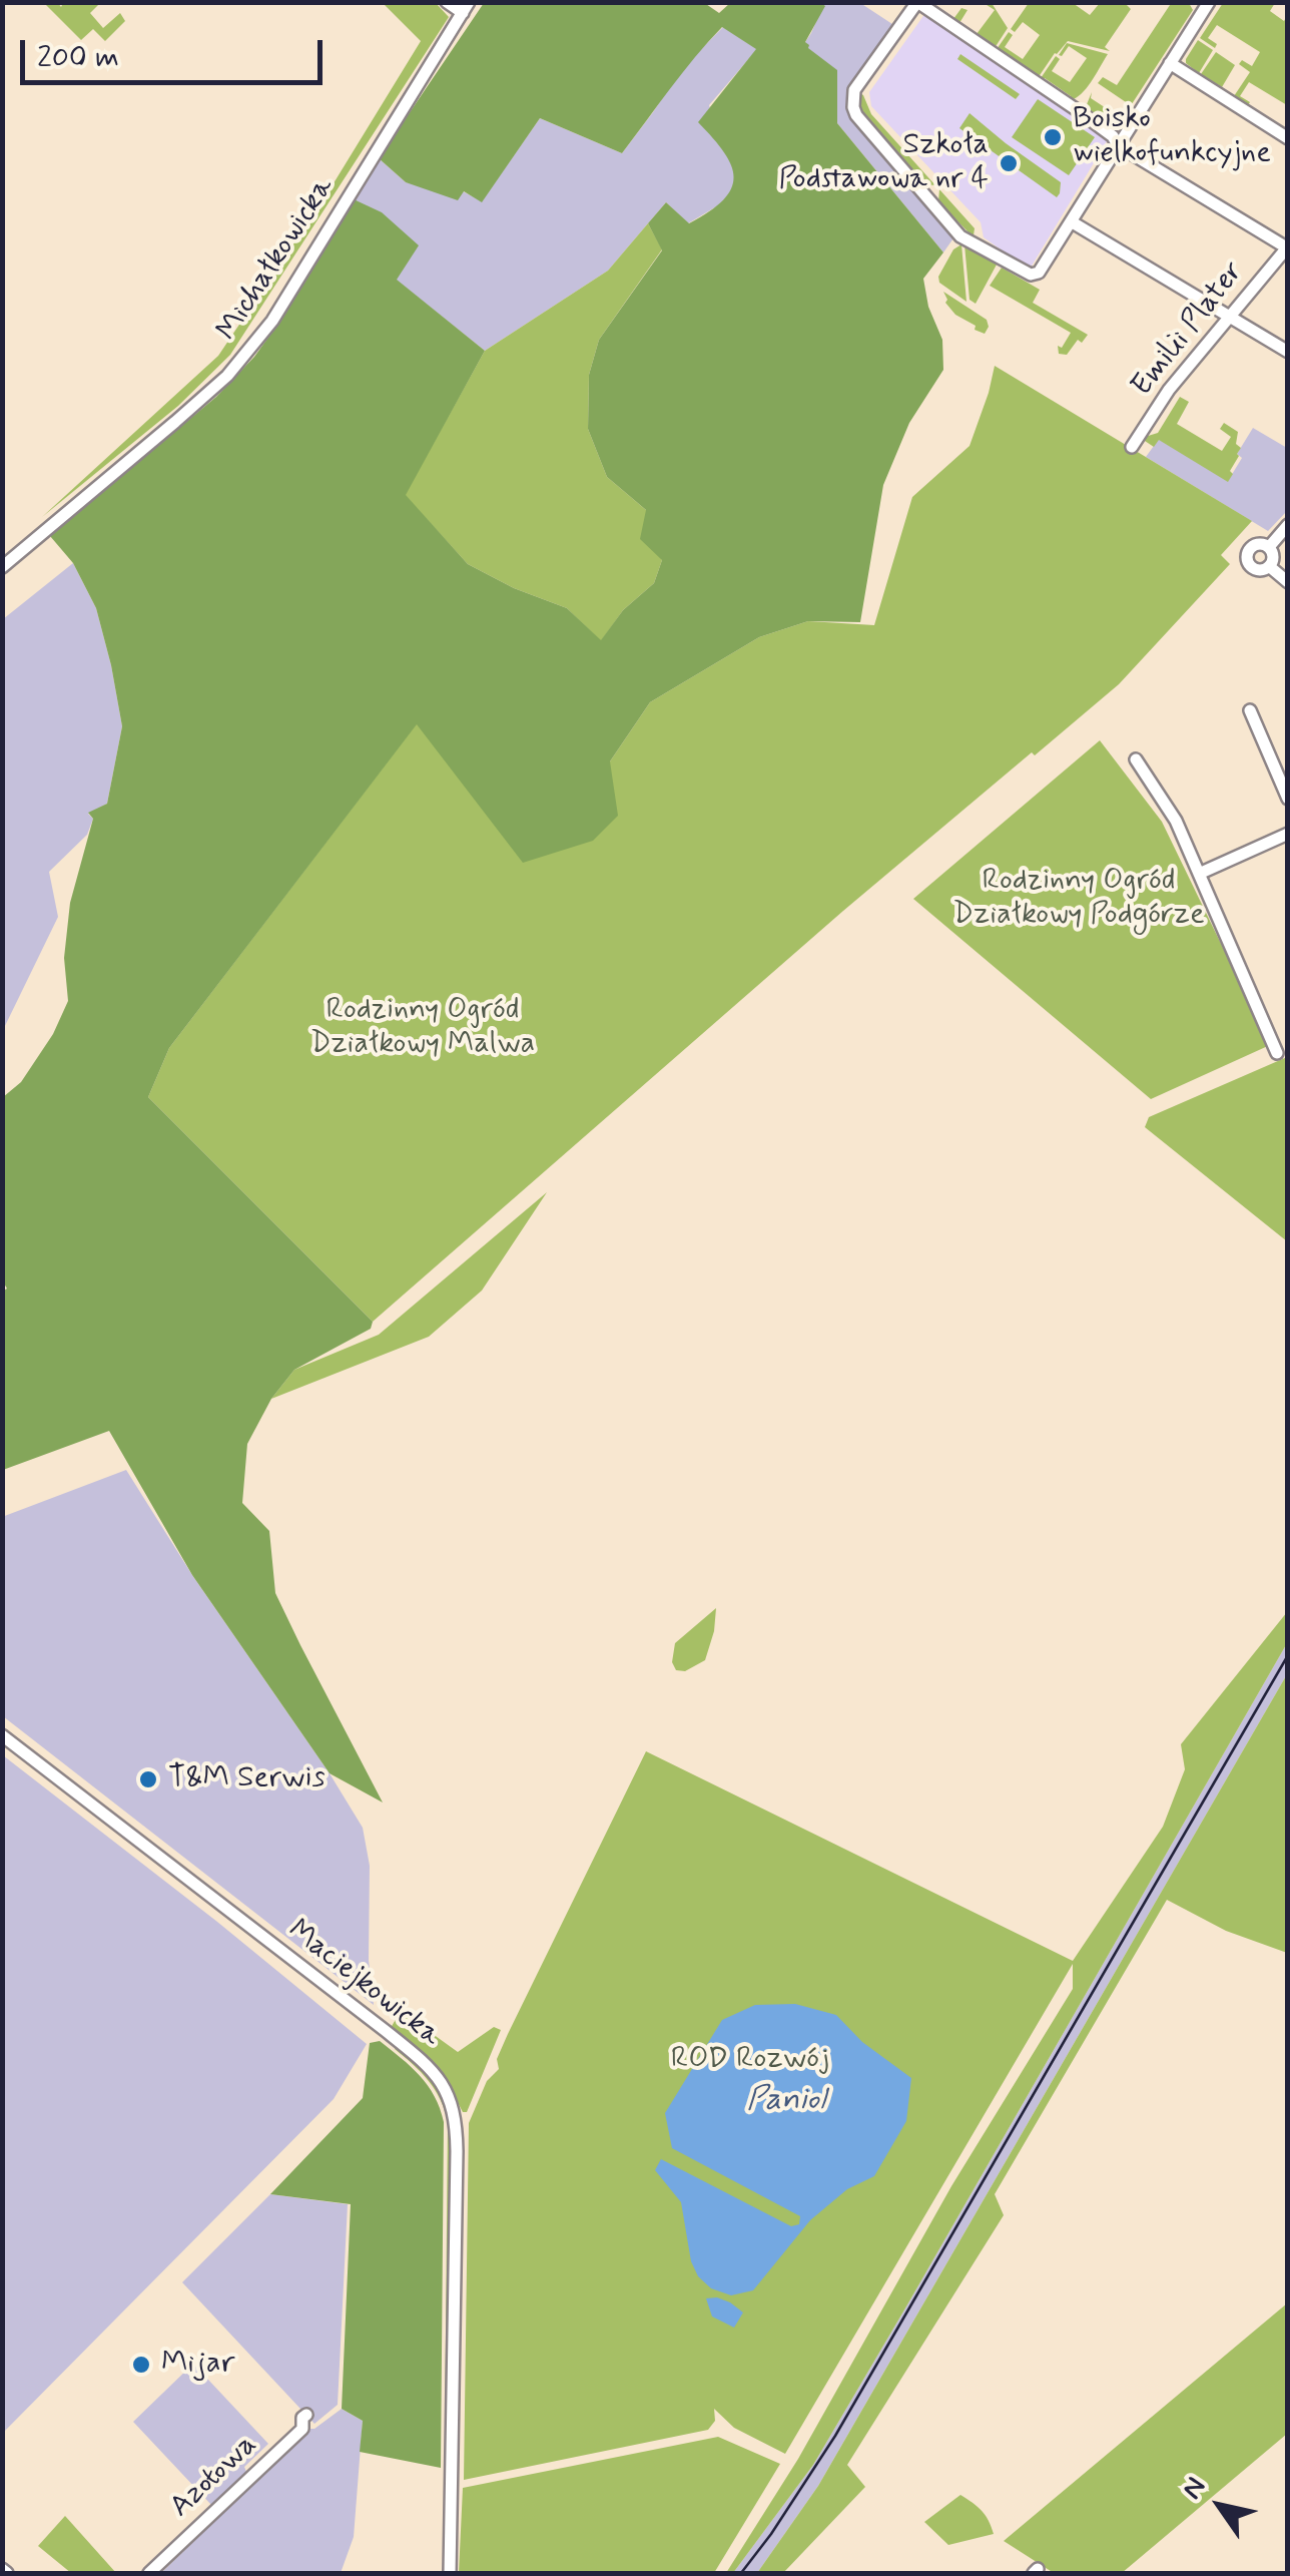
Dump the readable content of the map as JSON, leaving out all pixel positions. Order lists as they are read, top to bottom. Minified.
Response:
{"streets":{"street":["Michałkowicka","Emilii Plater","Maciejkowicka","Azotowa"]},"water":["Paniol"],"parks":["Rodzinny Ogród Działkowy Podgórze","Rodzinny Ogród Działkowy Malwa","ROD Rozwój"],"places":["Boisko wielkofunkcyjne","Szkoła Podstawowa nr 4","T&M Serwis","Mijar"],"scale_bar":"200 m","north":"top left"}
